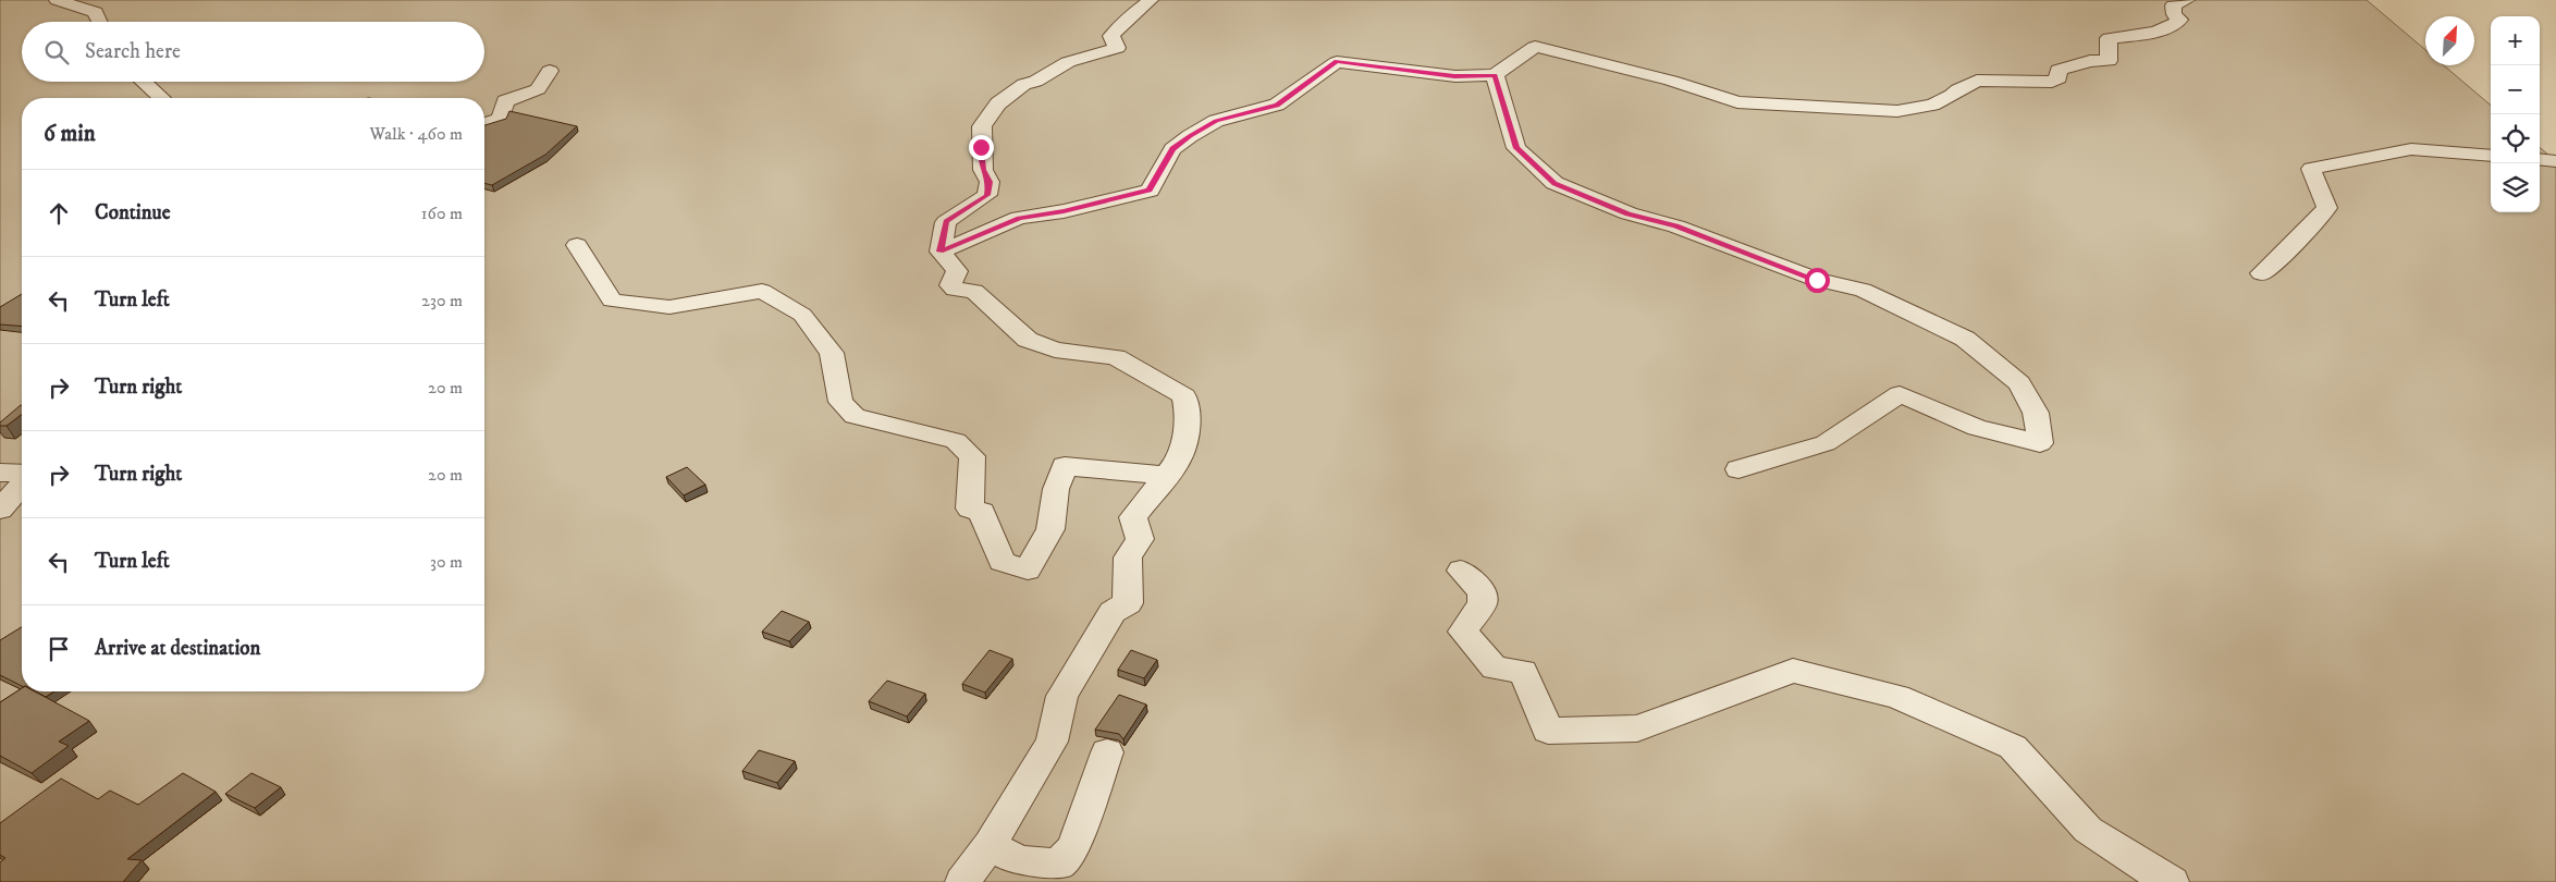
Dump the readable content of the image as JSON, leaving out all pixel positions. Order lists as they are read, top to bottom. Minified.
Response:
{"north":"top right","page":{"map_buttons":["+","−"],"search":"Search here","heading":["6 min","Walk · 460 m"],"list":[["Continue","160 m"],["Turn left","230 m"],["Turn right","20 m"],["Turn right","20 m"],["Turn left","30 m"],"Arrive at destination"]}}
